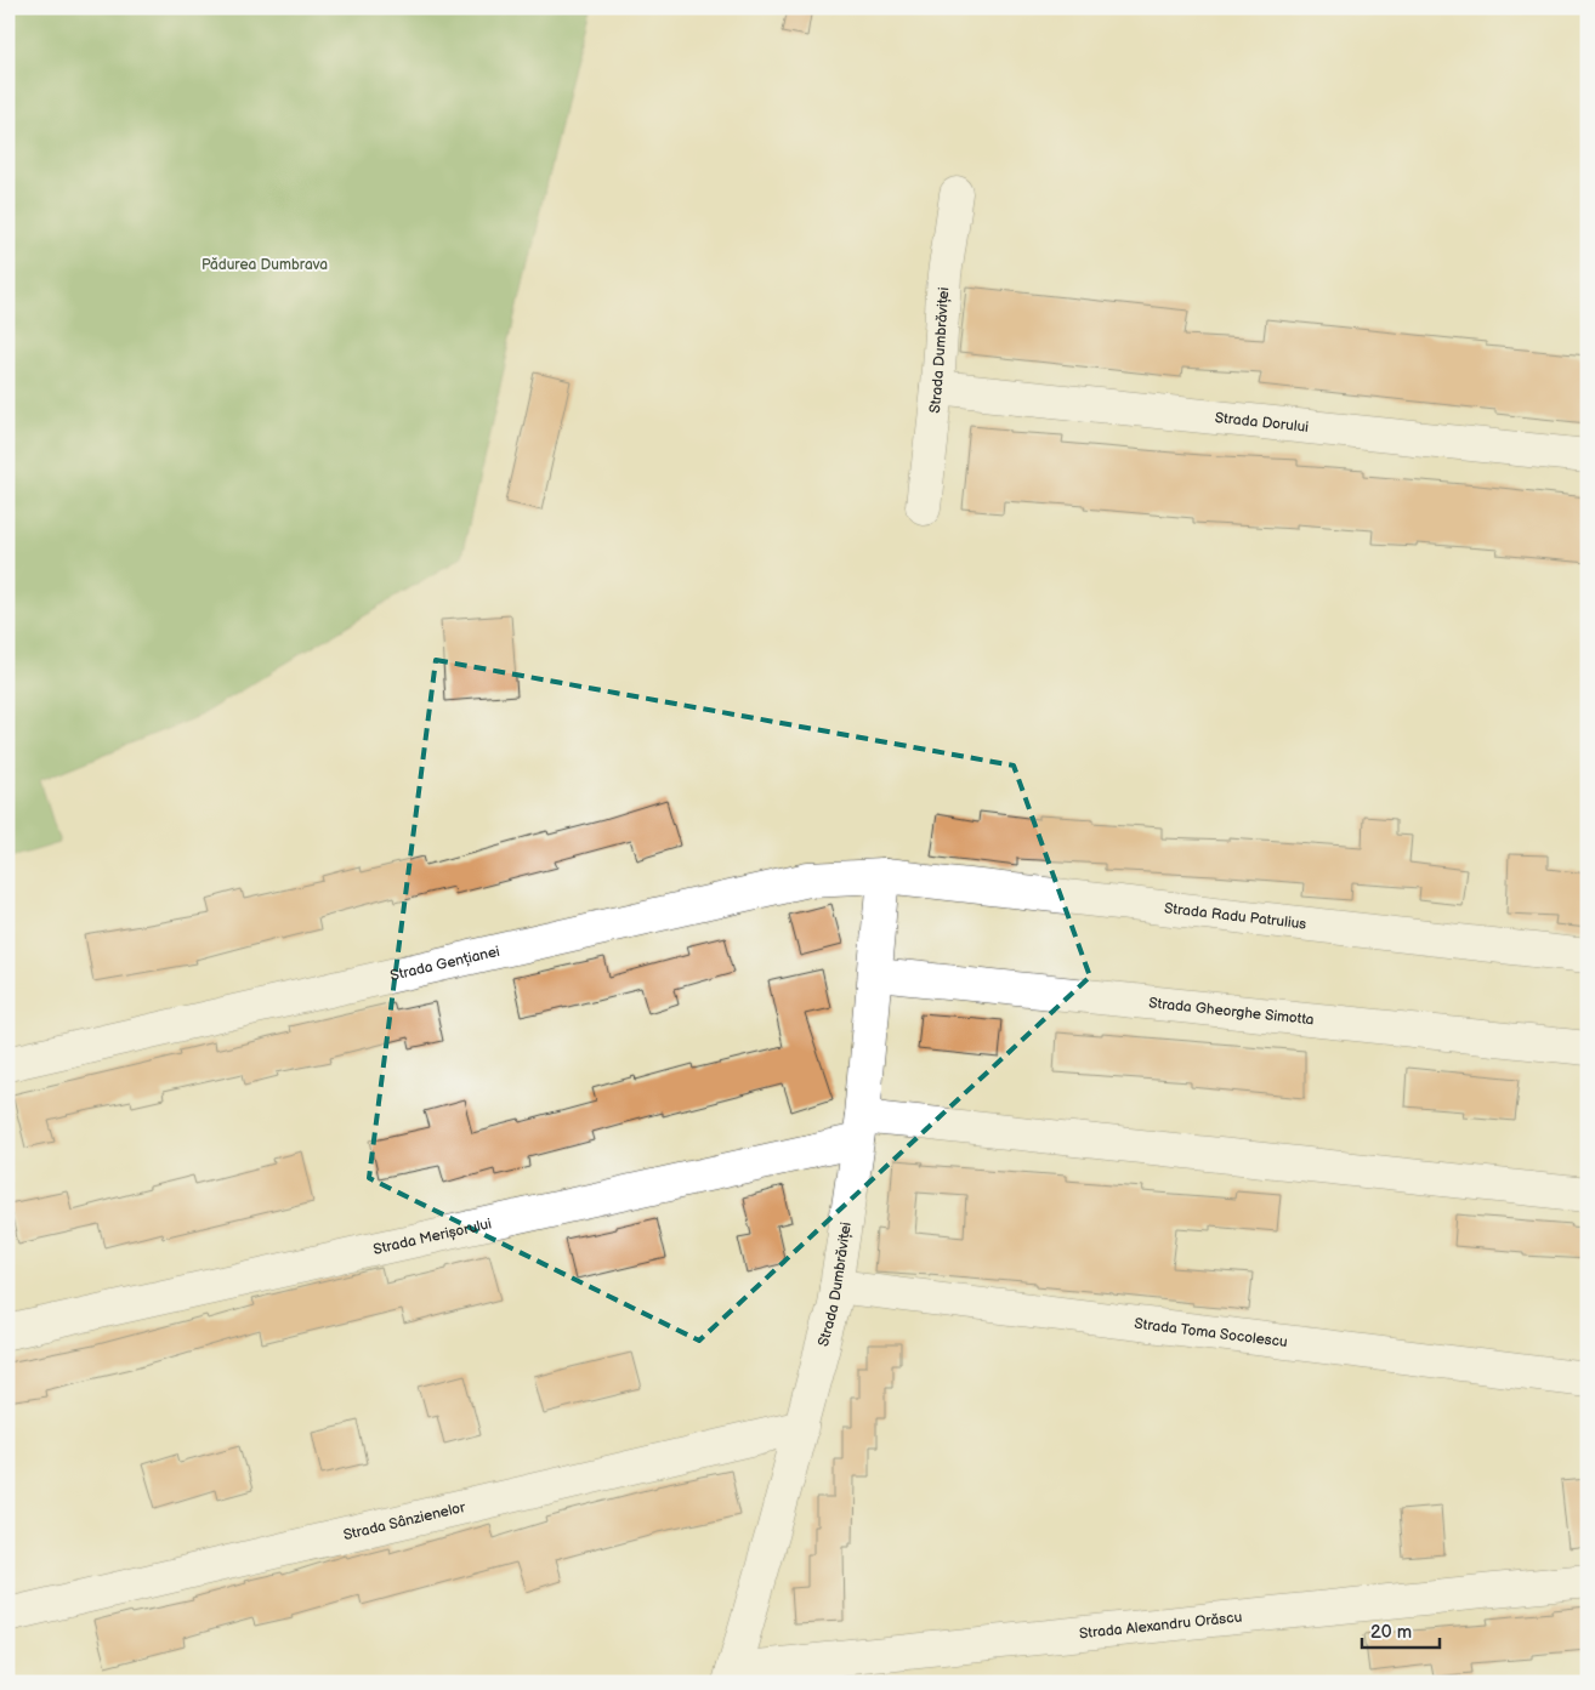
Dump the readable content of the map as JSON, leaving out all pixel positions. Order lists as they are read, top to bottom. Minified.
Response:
{"streets":{"street":["Strada Dumbrăviței","Strada Dorului","Strada Radu Patrulius","Strada Gențianei","Strada Gheorghe Simotta","Strada Merișorului","Strada Toma Socolescu","Strada Sânzienelor","Strada Alexandru Orăscu"]},"crossings":[["Strada Dumbrăviței","Strada Dorului"],["Strada Dumbrăviței","Strada Radu Patrulius"],["Strada Dumbrăviței","Strada Gențianei"],["Strada Dumbrăviței","Strada Gheorghe Simotta"],["Strada Dumbrăviței","Strada Merișorului"],["Strada Dumbrăviței","Strada Toma Socolescu"],["Strada Dumbrăviței","Strada Sânzienelor"],["Strada Dumbrăviței","Strada Alexandru Orăscu"],["Strada Radu Patrulius","Strada Gențianei"]],"parks":["Pădurea Dumbrava"],"scale_bar":"20 m"}
